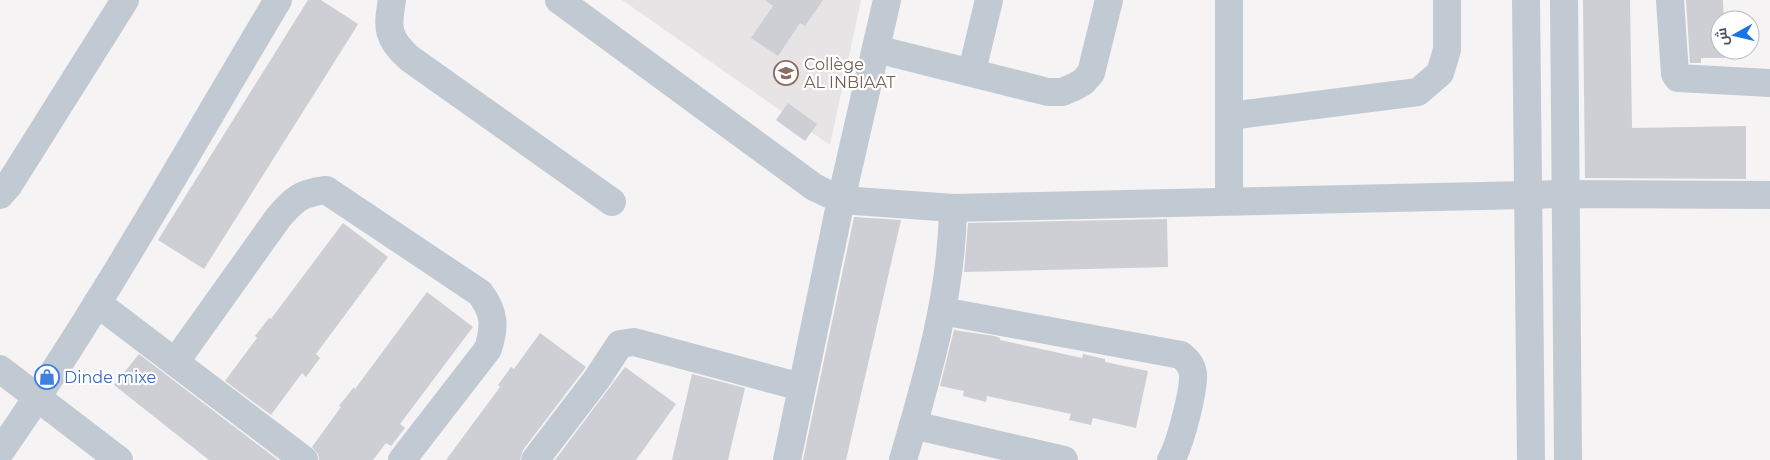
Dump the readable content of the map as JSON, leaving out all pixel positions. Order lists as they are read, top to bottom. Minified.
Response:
{"places":{"school or university":["Collège AL INBIAAT"],"shop":["Dinde mixe"]},"north":"left"}
